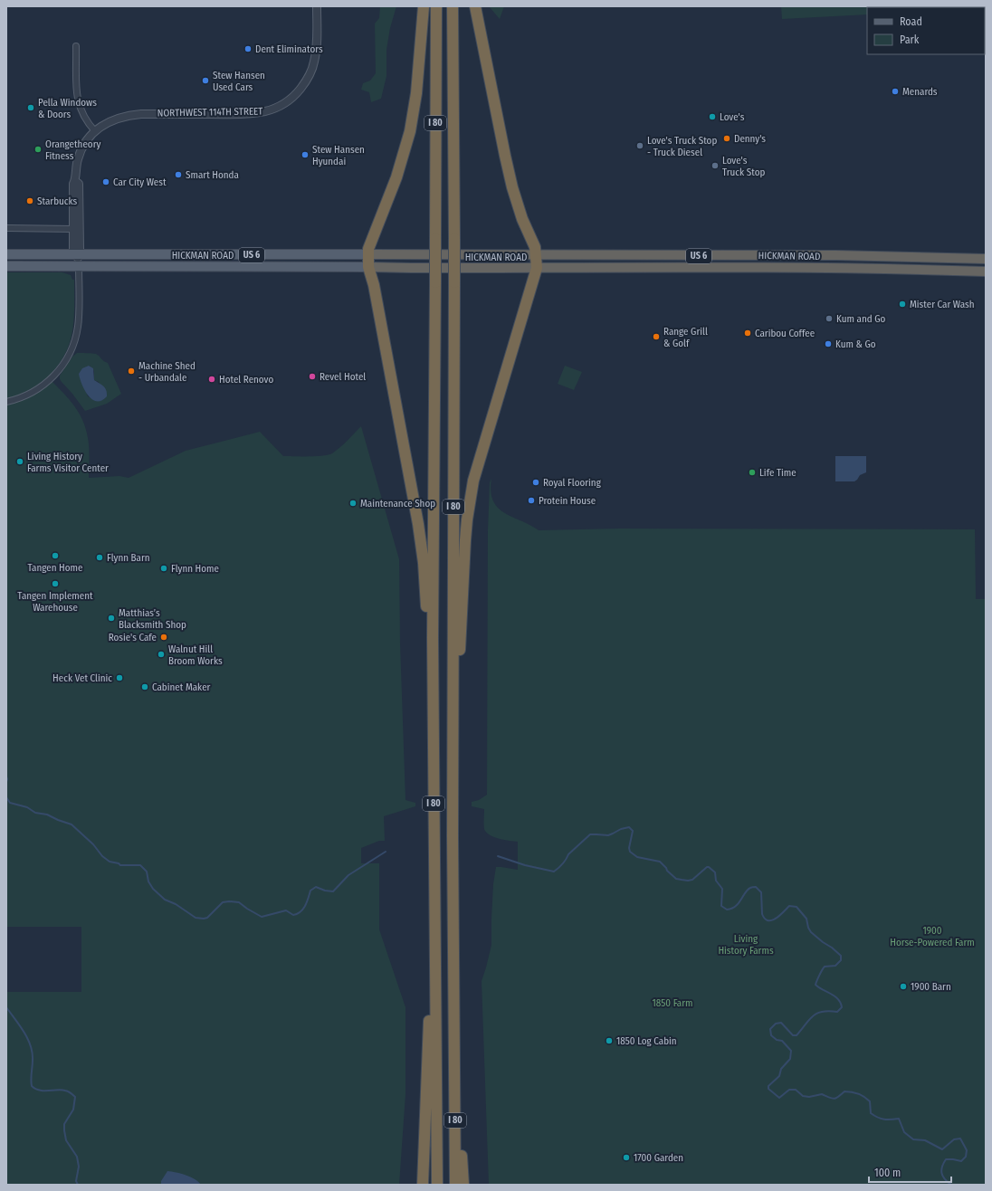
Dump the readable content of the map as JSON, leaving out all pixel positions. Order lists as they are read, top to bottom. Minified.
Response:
{"streets":{"highway":["I 80","HICKMAN ROAD","US 6"],"street":["NORTHWEST 114TH STREET"]},"crossings":[["NORTHWEST 114TH STREET","HICKMAN ROAD"]],"parks":["1900 Horse-Powered Farm","Living History Farms","1850 Farm"],"places":["Dent Eliminators","Stew Hansen Used Cars","Menards","Pella Windows & Doors","Love's","Denny's","Love's Truck Stop - Truck Diesel","Orangetheory Fitness","Stew Hansen Hyundai","Love's Truck Stop","Smart Honda","Car City West","Starbucks","Mister Car Wash","Kum and Go","Caribou Coffee","Range Grill & Golf","Kum & Go","Machine Shed - Urbandale","Revel Hotel","Hotel Renovo","Living History Farms Visitor Center","Life Time","Royal Flooring","Protein House","Maintenance Shop","Tangen Home","Flynn Barn","Flynn Home","Tangen Implement Warehouse","Matthias’s Blacksmith Shop","Rosie's Cafe","Walnut Hill Broom Works","Heck Vet Clinic","Cabinet Maker","1900 Barn","1850 Log Cabin","1700 Garden"],"legend":["Road","Park"],"scale_bar":"100 m"}
